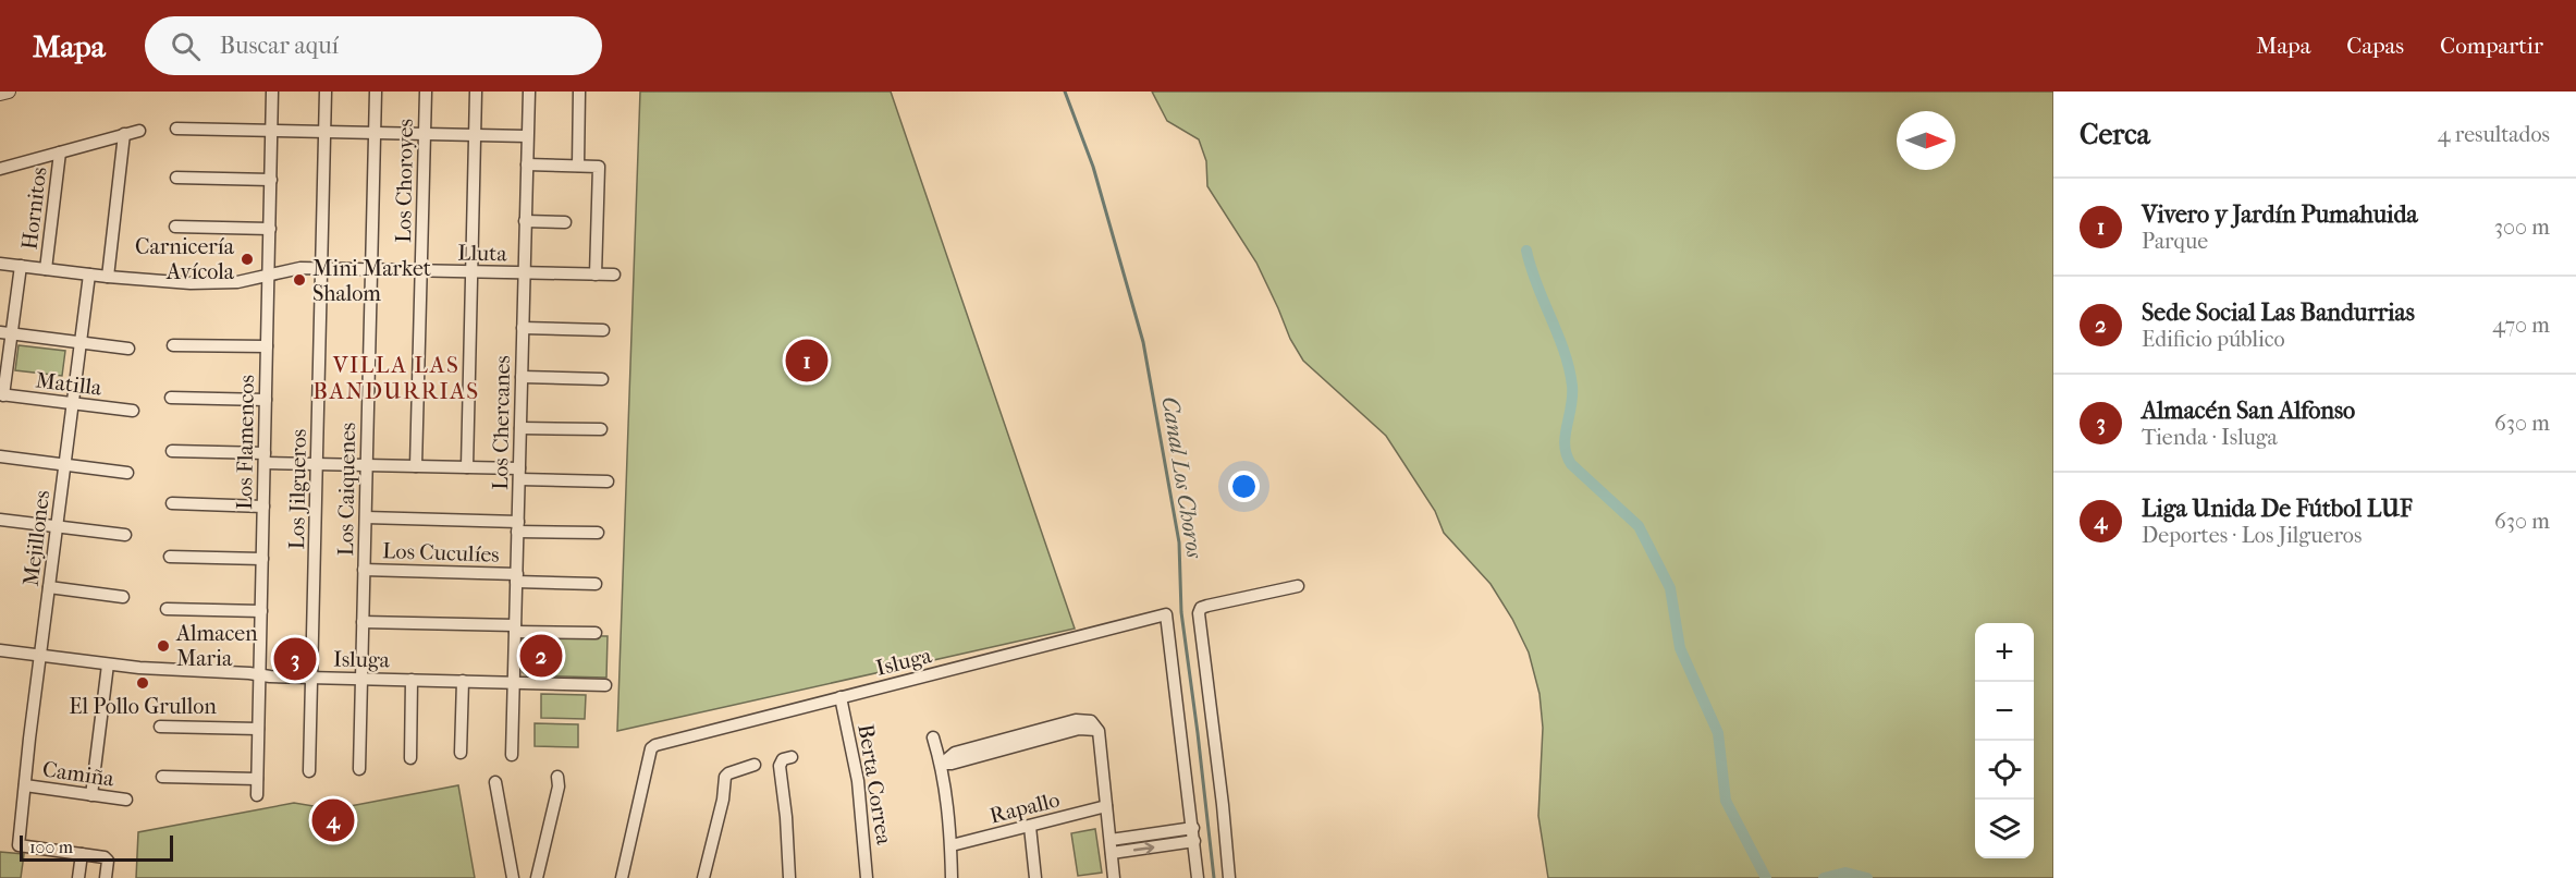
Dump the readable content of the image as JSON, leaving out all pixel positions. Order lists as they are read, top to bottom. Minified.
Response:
{"streets":{"street":["Los Choroyes","Hornitos","Lluta","Matilla","Los Chercanes","Los Flamencos","Los Jilgueros","Los Caiquenes","Mejillones","Los Cuculíes","Isluga","Camiña","Berta Correa","Rapallo"]},"crossings":[["Los Choroyes","Lluta"],["Hornitos","Lluta"],["Hornitos","Matilla"],["Lluta","Los Chercanes"],["Lluta","Los Flamencos"],["Lluta","Los Jilgueros"],["Lluta","Los Caiquenes"],["Lluta","Mejillones"],["Matilla","Mejillones"],["Los Chercanes","Los Cuculíes"],["Los Chercanes","Isluga"],["Los Flamencos","Isluga"],["Los Jilgueros","Isluga"],["Los Caiquenes","Los Cuculíes"],["Los Caiquenes","Isluga"],["Mejillones","Isluga"],["Mejillones","Camiña"],["Isluga","Berta Correa"]],"districts":["VILLA LAS BANDURRIAS"],"water":["Canal Los Choros"],"places":["Carnicería Avícola","Mini Market Shalom","Almacen Maria","El Pollo Grullon"],"scale_bar":"100 m","north":"right","page":{"header":"Mapa","search":"Buscar aquí","nav":["Mapa","Capas","Compartir"],"heading":["Cerca","4 resultados"],"list":[{"mark":"1","name":"Vivero y Jardín Pumahuida","note":"Parque","value":"300 m"},{"mark":"2","name":"Sede Social Las Bandurrias","note":"Edificio público","value":"470 m"},{"mark":"3","name":"Almacén San Alfonso","note":"Tienda · Isluga","value":"630 m"},{"mark":"4","name":"Liga Unida De Fútbol LUF","note":"Deportes · Los Jilgueros","value":"630 m"}],"pins":["1","2","3","4"],"map_buttons":["+","−"],"scale":"100 m"}}
